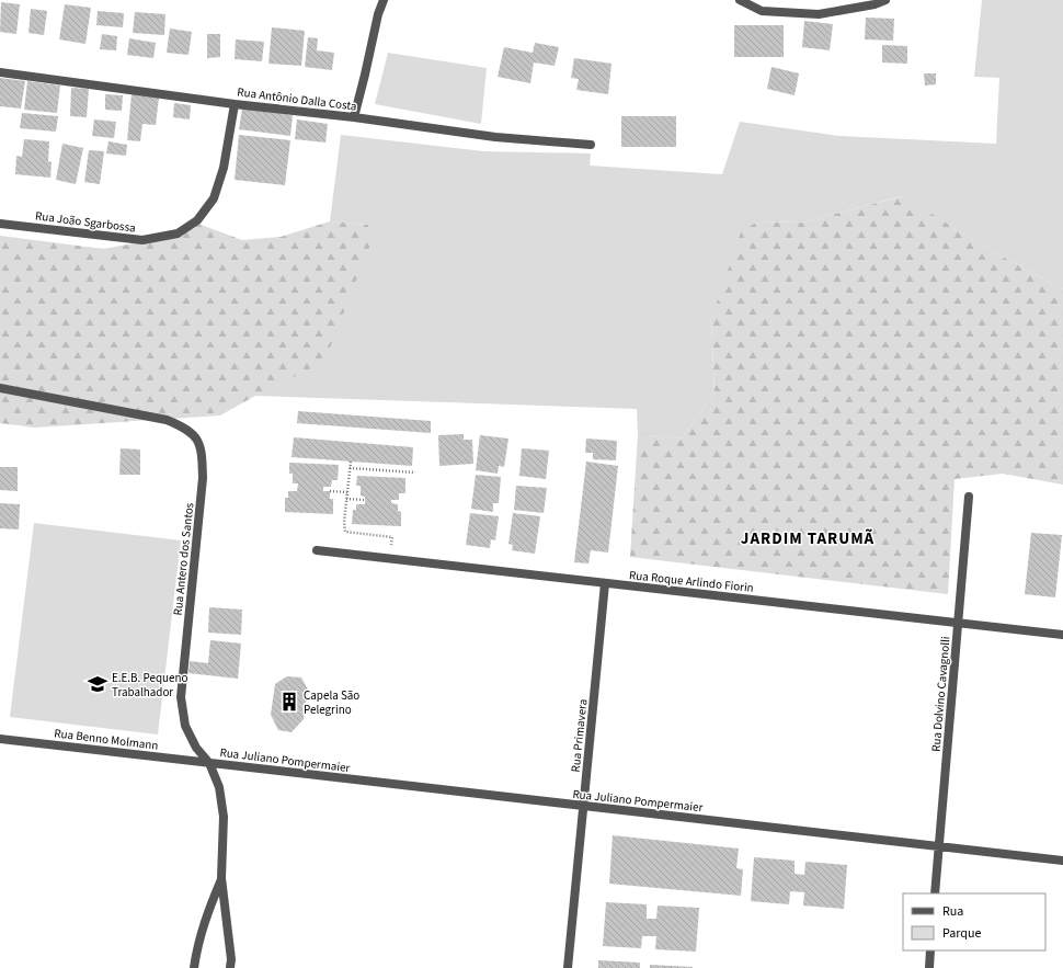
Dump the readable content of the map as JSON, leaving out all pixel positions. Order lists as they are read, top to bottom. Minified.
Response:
{"streets":{"street":["Rua Antônio Dalla Costa","Rua João Sgarbossa","Rua Antero dos Santos","Rua Roque Arlindo Fiorin","Rua Dolvino Cavagnolli","Rua Primavera","Rua Benno Molmann","Rua Juliano Pompermaier"]},"crossings":[["Rua Antônio Dalla Costa","Rua João Sgarbossa"],["Rua Antero dos Santos","Rua Benno Molmann"],["Rua Antero dos Santos","Rua Juliano Pompermaier"],["Rua Roque Arlindo Fiorin","Rua Dolvino Cavagnolli"],["Rua Roque Arlindo Fiorin","Rua Primavera"],["Rua Dolvino Cavagnolli","Rua Juliano Pompermaier"],["Rua Primavera","Rua Juliano Pompermaier"],["Rua Benno Molmann","Rua Juliano Pompermaier"]],"districts":["JARDIM TARUMÃ"],"places":{"school or university":["E.E.B. Pequeno Trabalhador"],"building":["Capela São Pelegrino"]},"legend":["Rua","Parque"]}
